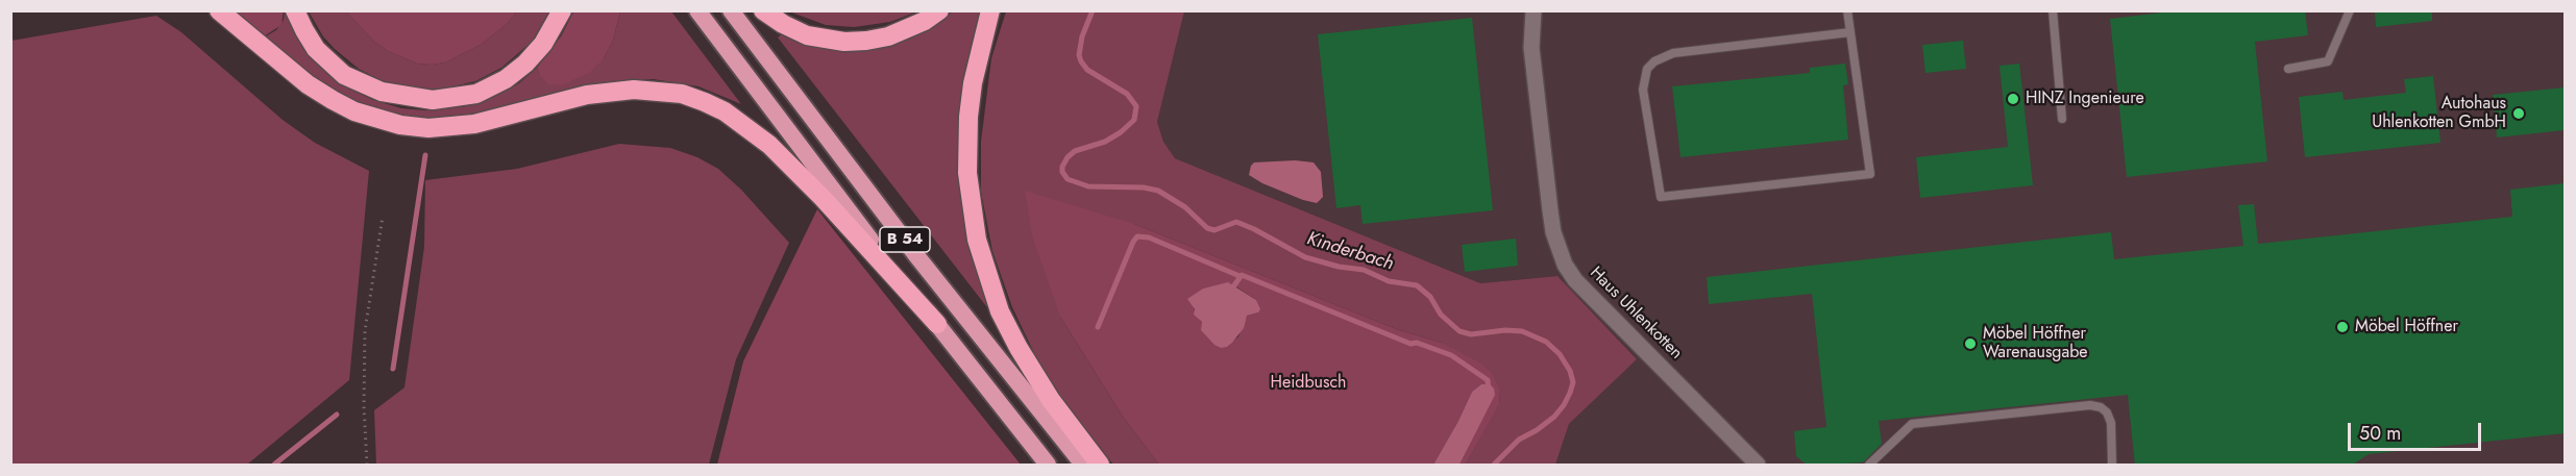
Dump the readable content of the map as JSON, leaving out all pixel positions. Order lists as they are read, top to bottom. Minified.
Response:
{"streets":{"highway":["B 54"],"street":["Haus Uhlenkotten"]},"water":["Kinderbach"],"parks":["Heidbusch"],"places":["HINZ Ingenieure","Autohaus Uhlenkotten GmbH","Möbel Höffner","Möbel Höffner Warenausgabe"],"scale_bar":"50 m"}
